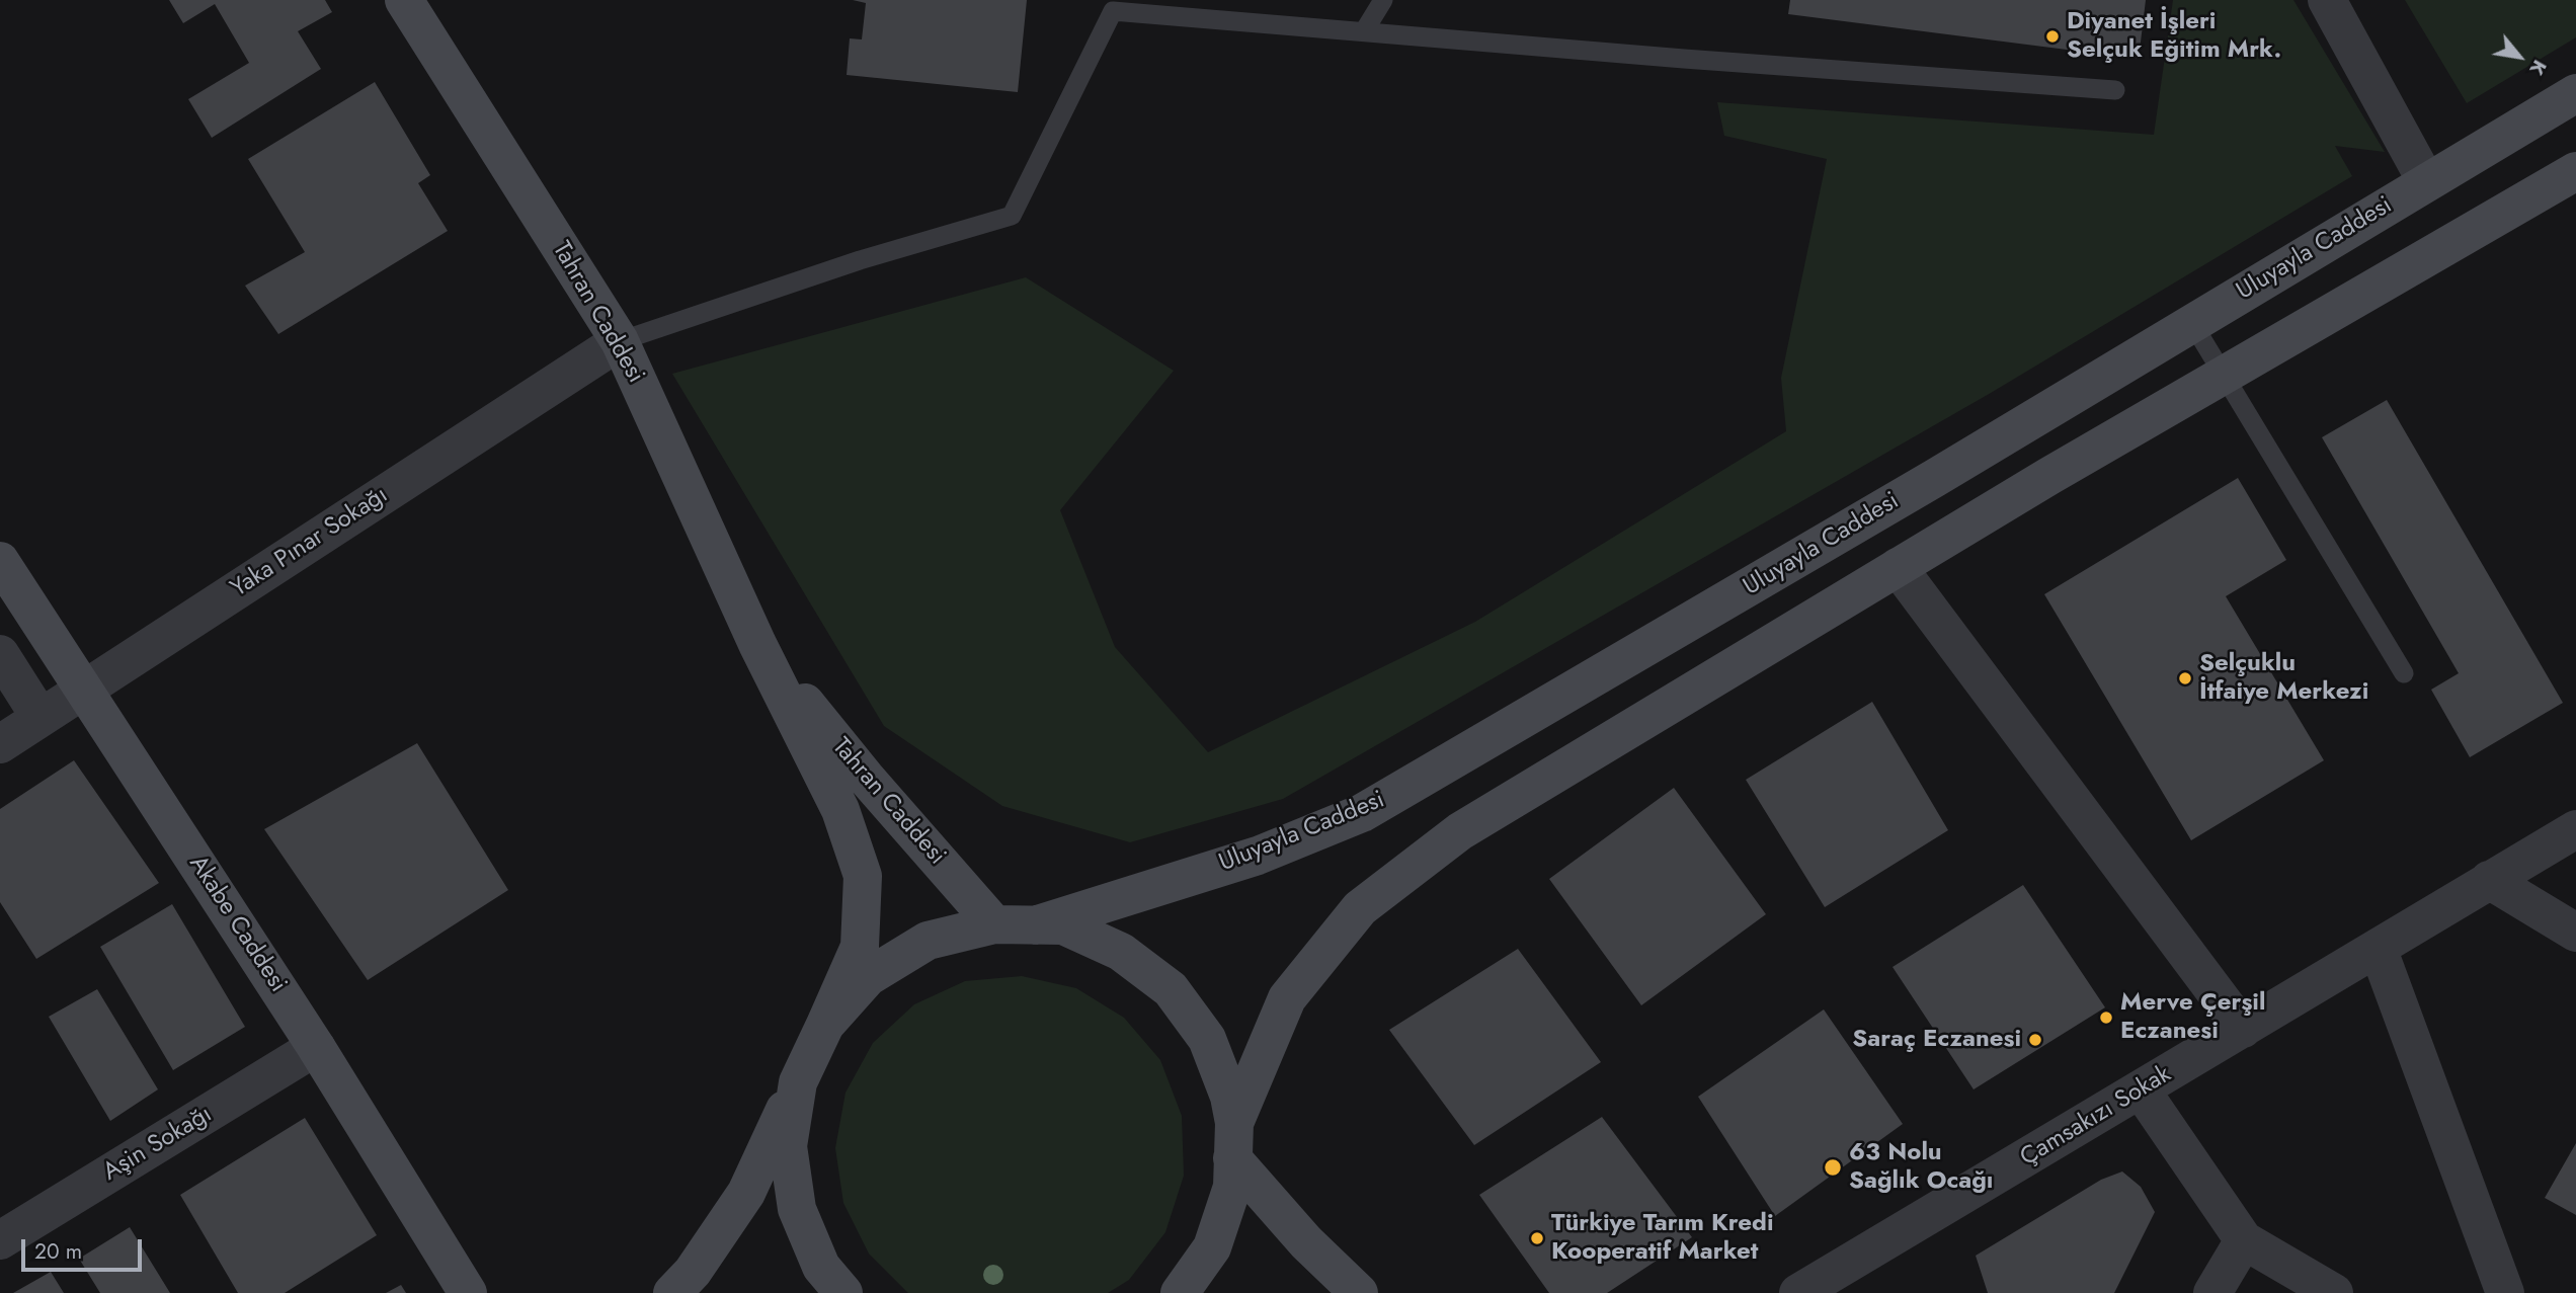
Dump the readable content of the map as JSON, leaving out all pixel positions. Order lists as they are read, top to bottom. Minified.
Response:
{"streets":{"main road":["Uluyayla Caddesi","Tahran Caddesi","Akabe Caddesi"],"street":["Yaka Pınar Sokağı","Çamsakızı Sokak","Aşin Sokağı"]},"crossings":[["Tahran Caddesi","Yaka Pınar Sokağı"],["Yaka Pınar Sokağı","Akabe Caddesi"],["Akabe Caddesi","Aşin Sokağı"]],"places":["Diyanet İşleri Selçuk Eğitim Mrk.","Selçuklu İtfaiye Merkezi","Merve Çerşil Eczanesi","Saraç Eczanesi","63 Nolu Sağlık Ocağı","Türkiye Tarım Kredi Kooperatif Market"],"scale_bar":"20 m","north":"bottom right"}
